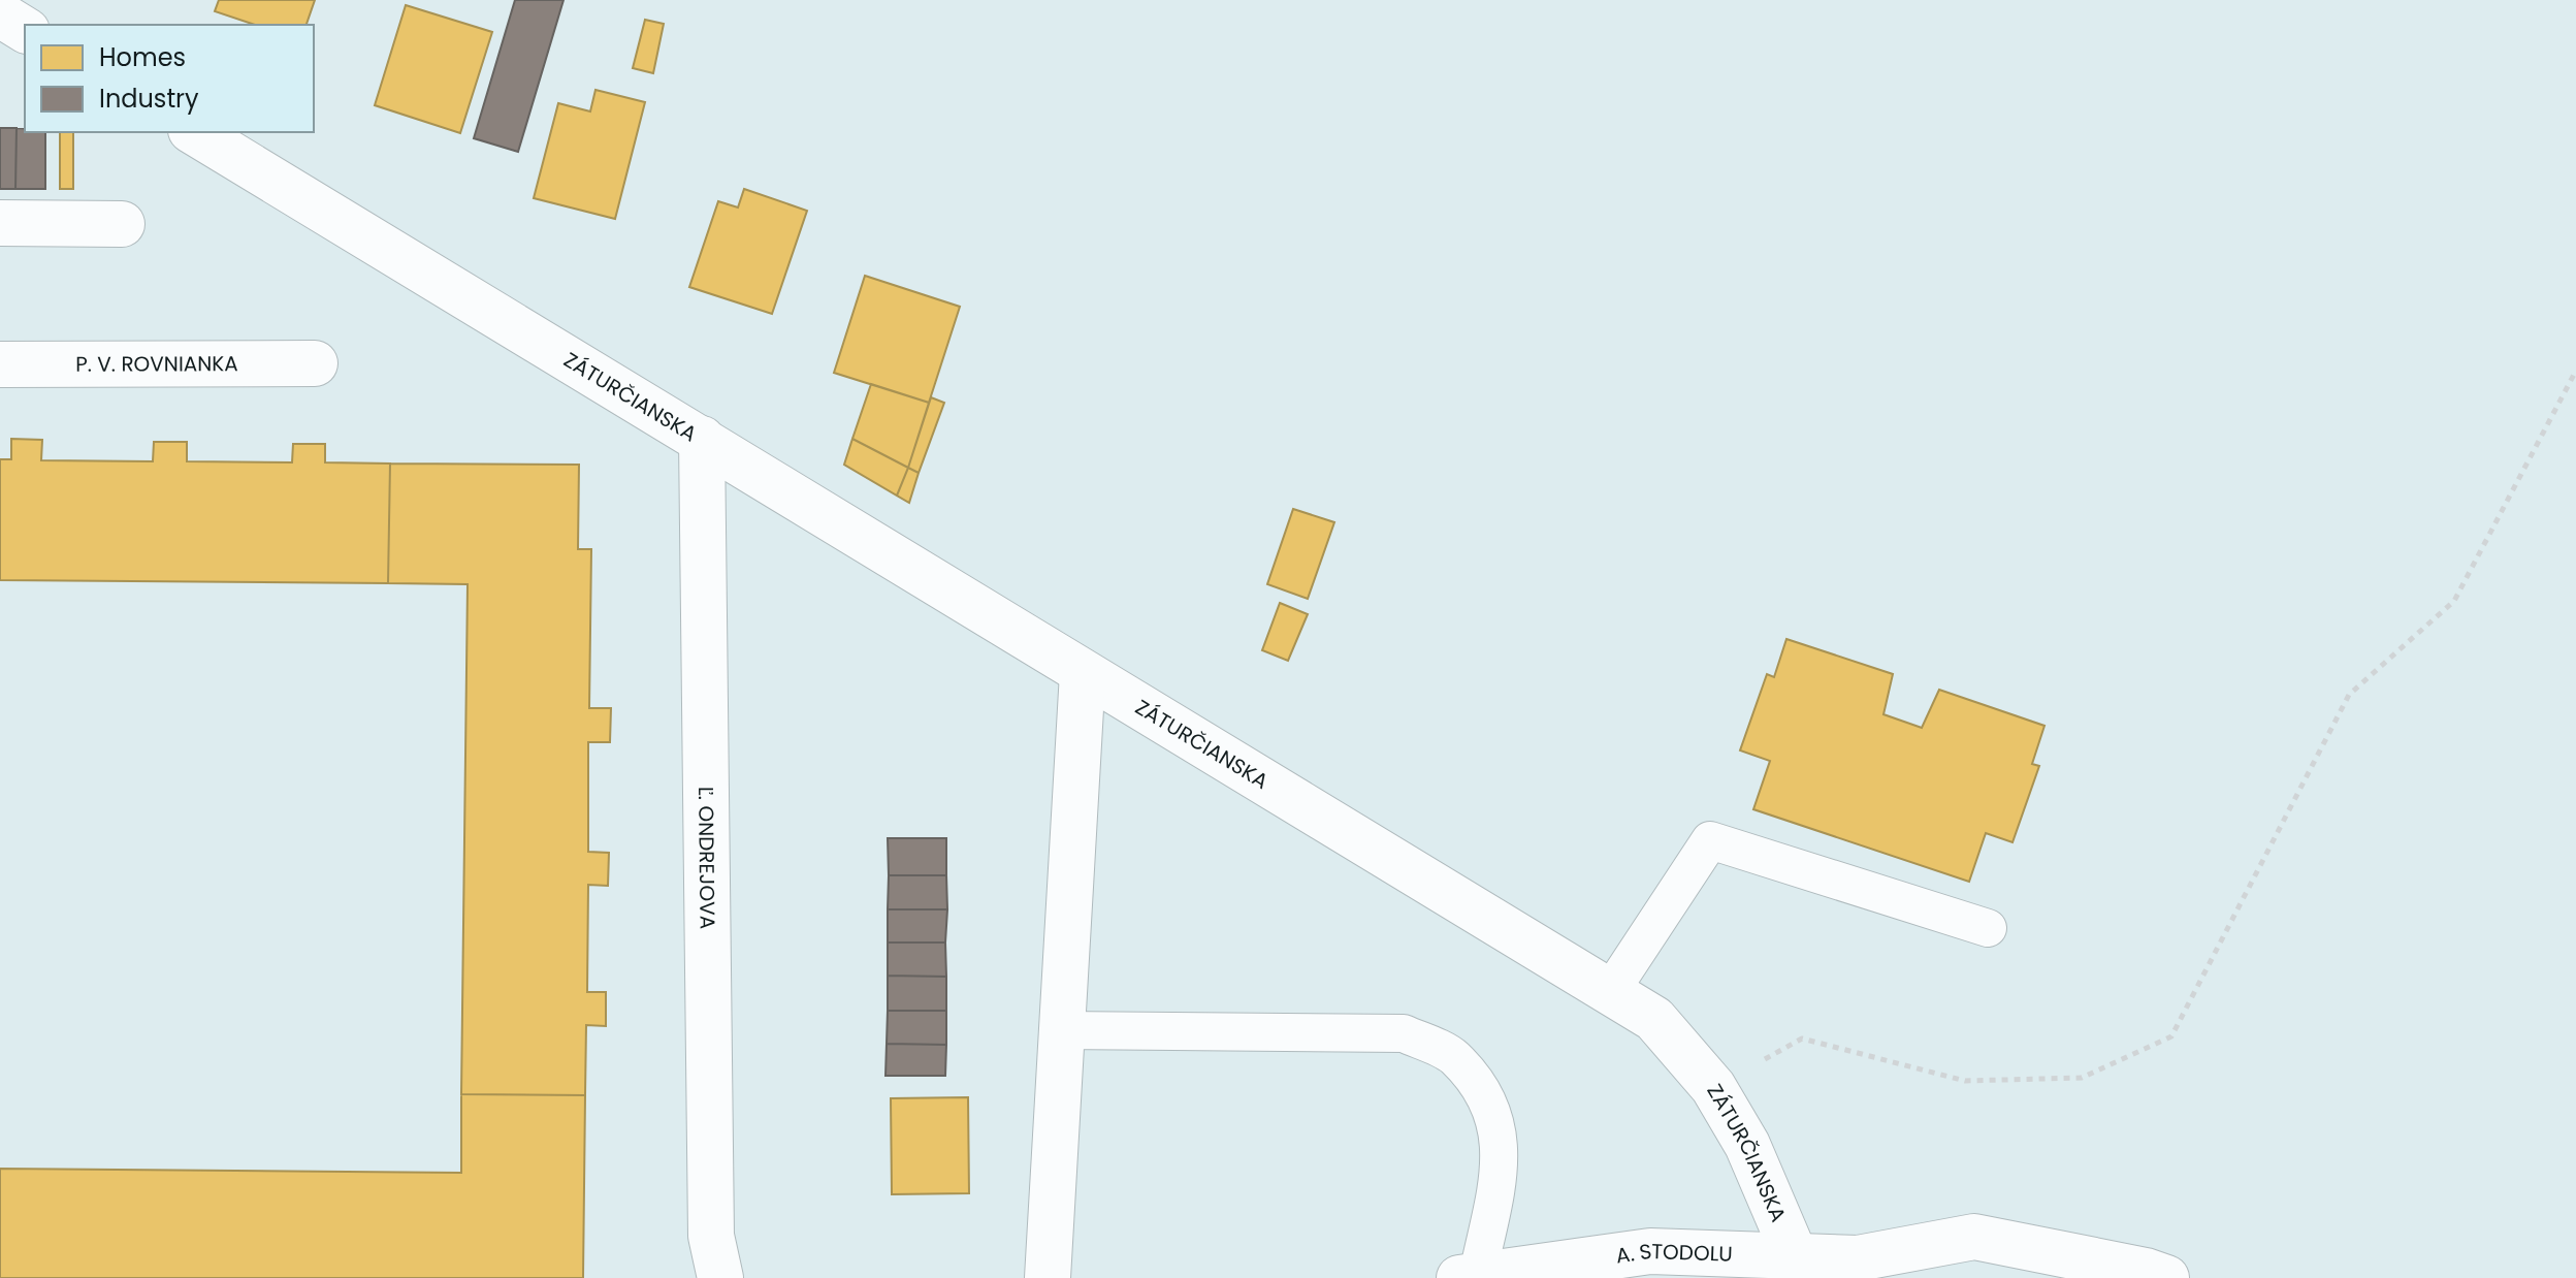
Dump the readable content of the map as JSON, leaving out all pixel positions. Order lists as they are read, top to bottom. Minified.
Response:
{"streets":{"street":["P. V. ROVNIANKA","ZÁTURČIANSKA","Ľ. ONDREJOVA","A. STODOLU"]},"crossings":[["ZÁTURČIANSKA","Ľ. ONDREJOVA"],["ZÁTURČIANSKA","A. STODOLU"]],"legend":["Homes","Industry"]}
